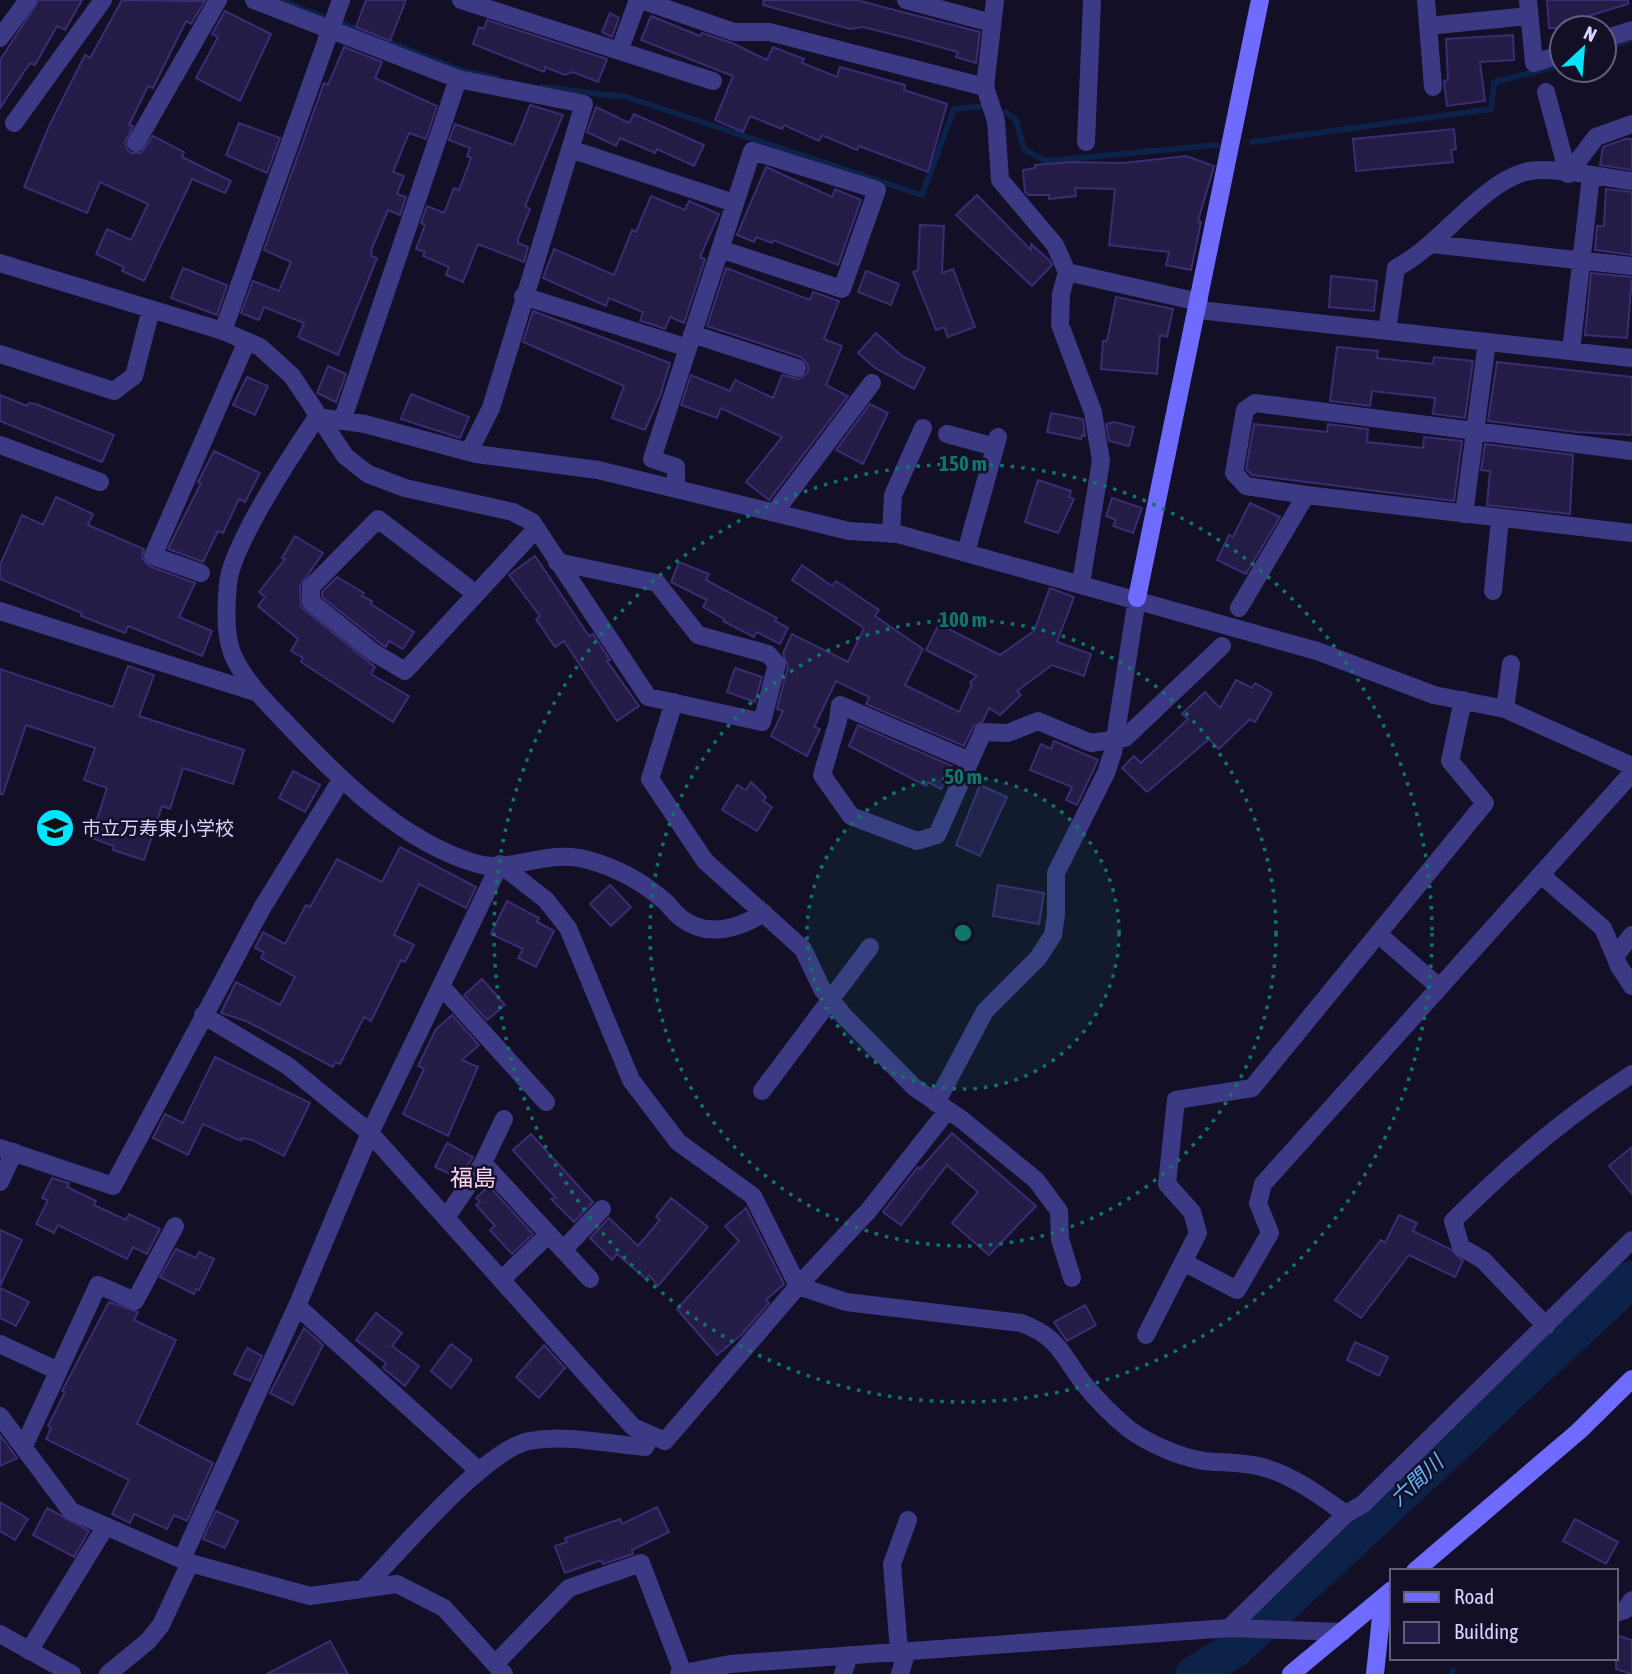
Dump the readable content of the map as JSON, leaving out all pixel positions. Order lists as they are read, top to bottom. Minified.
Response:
{"districts":["福島"],"water":["六間川"],"places":{"school or university":["市立万寿東小学校"]},"legend":["Road","Building"],"north":"top right","rings":["150 m","100 m","50 m"]}
